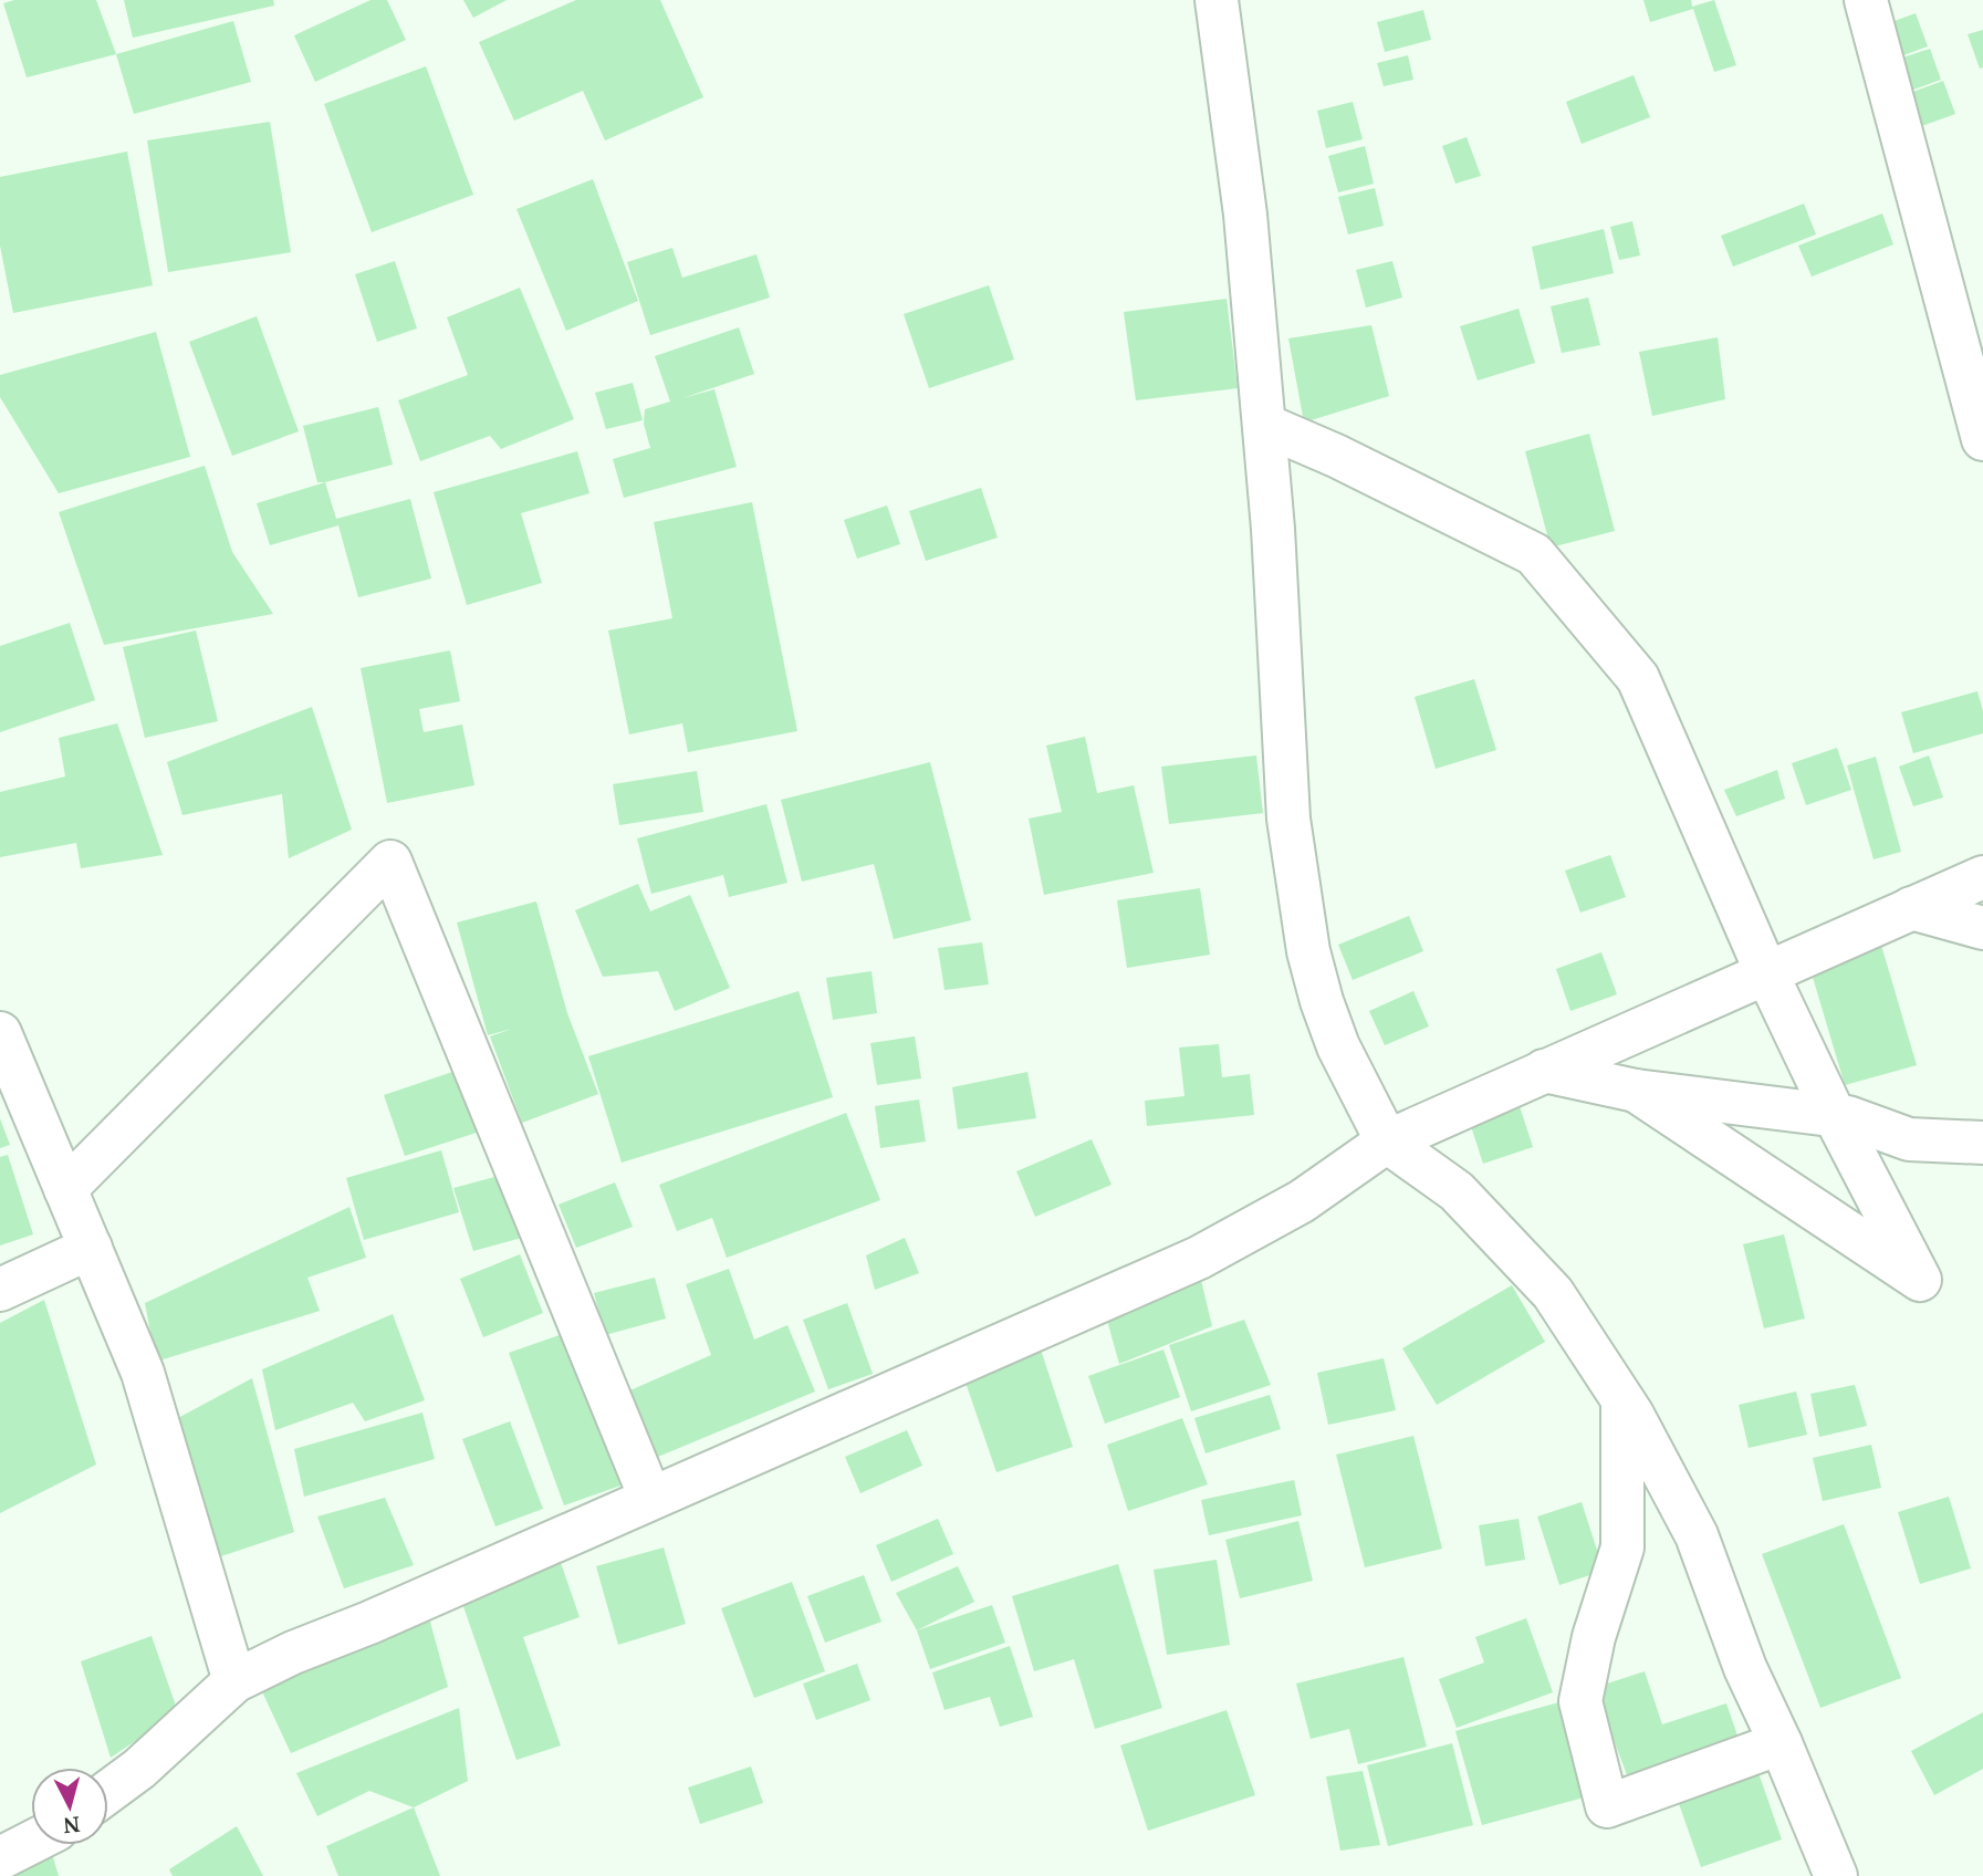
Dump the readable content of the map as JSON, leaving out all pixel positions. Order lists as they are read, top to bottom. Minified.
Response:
{"north":"bottom"}
